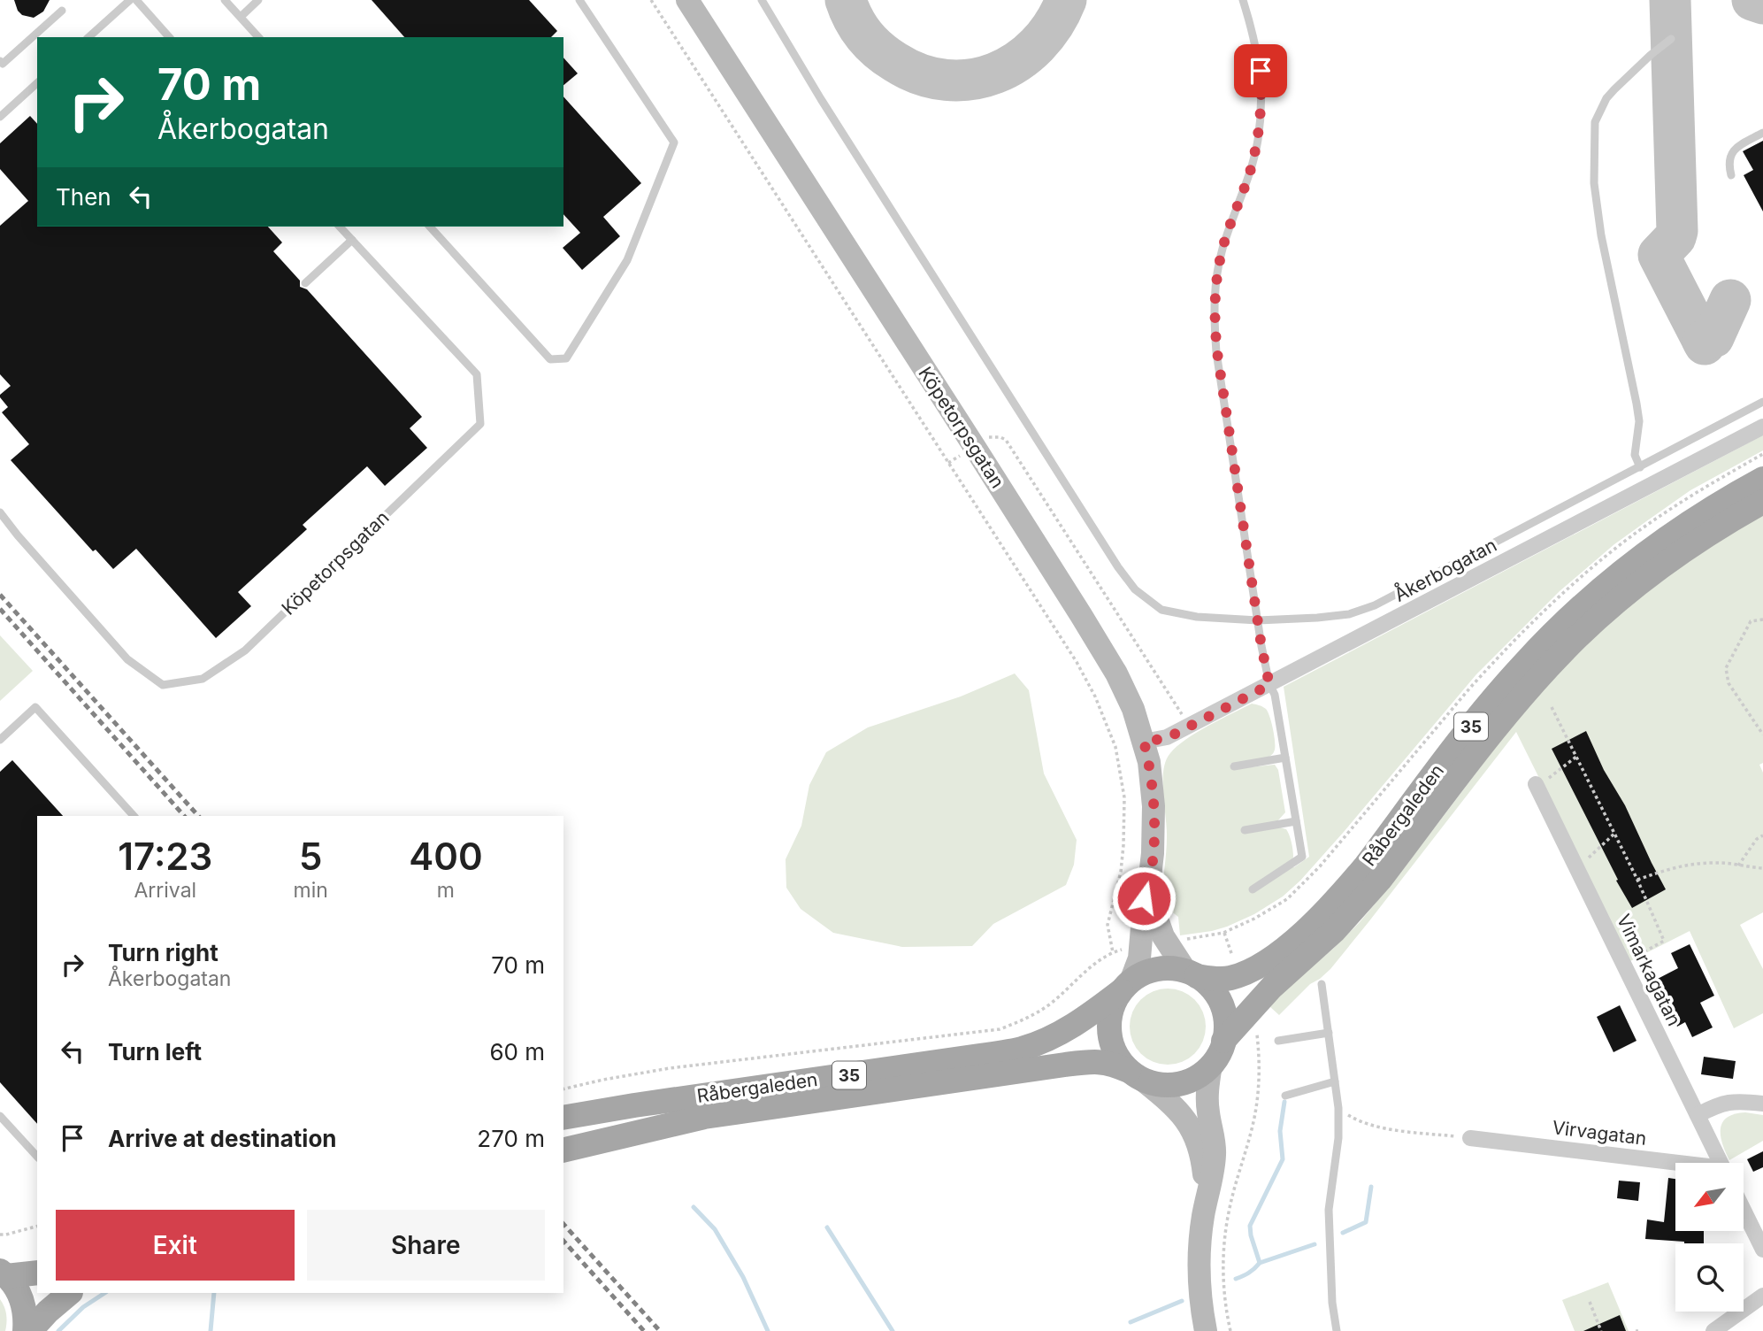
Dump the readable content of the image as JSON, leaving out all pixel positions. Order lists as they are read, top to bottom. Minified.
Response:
{"streets":{"main road":["35","Råbergaleden"],"street":["Köpetorpsgatan","Åkerbogatan","Vimarkagatan","Virvagatan"]},"crossings":[["Köpetorpsgatan","Åkerbogatan"],["Köpetorpsgatan","35"],["Köpetorpsgatan","Råbergaleden"],["35","Råbergaleden"]],"north":"bottom left","page":{"turn":["70 m","Åkerbogatan"],"then":"Then","eta":["17:23","Arrival","5","min","400","m"],"list":[{"name":"Turn right","note":"Åkerbogatan","value":"70 m"},{"name":"Turn left","value":"60 m"},{"name":"Arrive at destination","value":"270 m"}],"buttons":["Exit","Share"]}}
